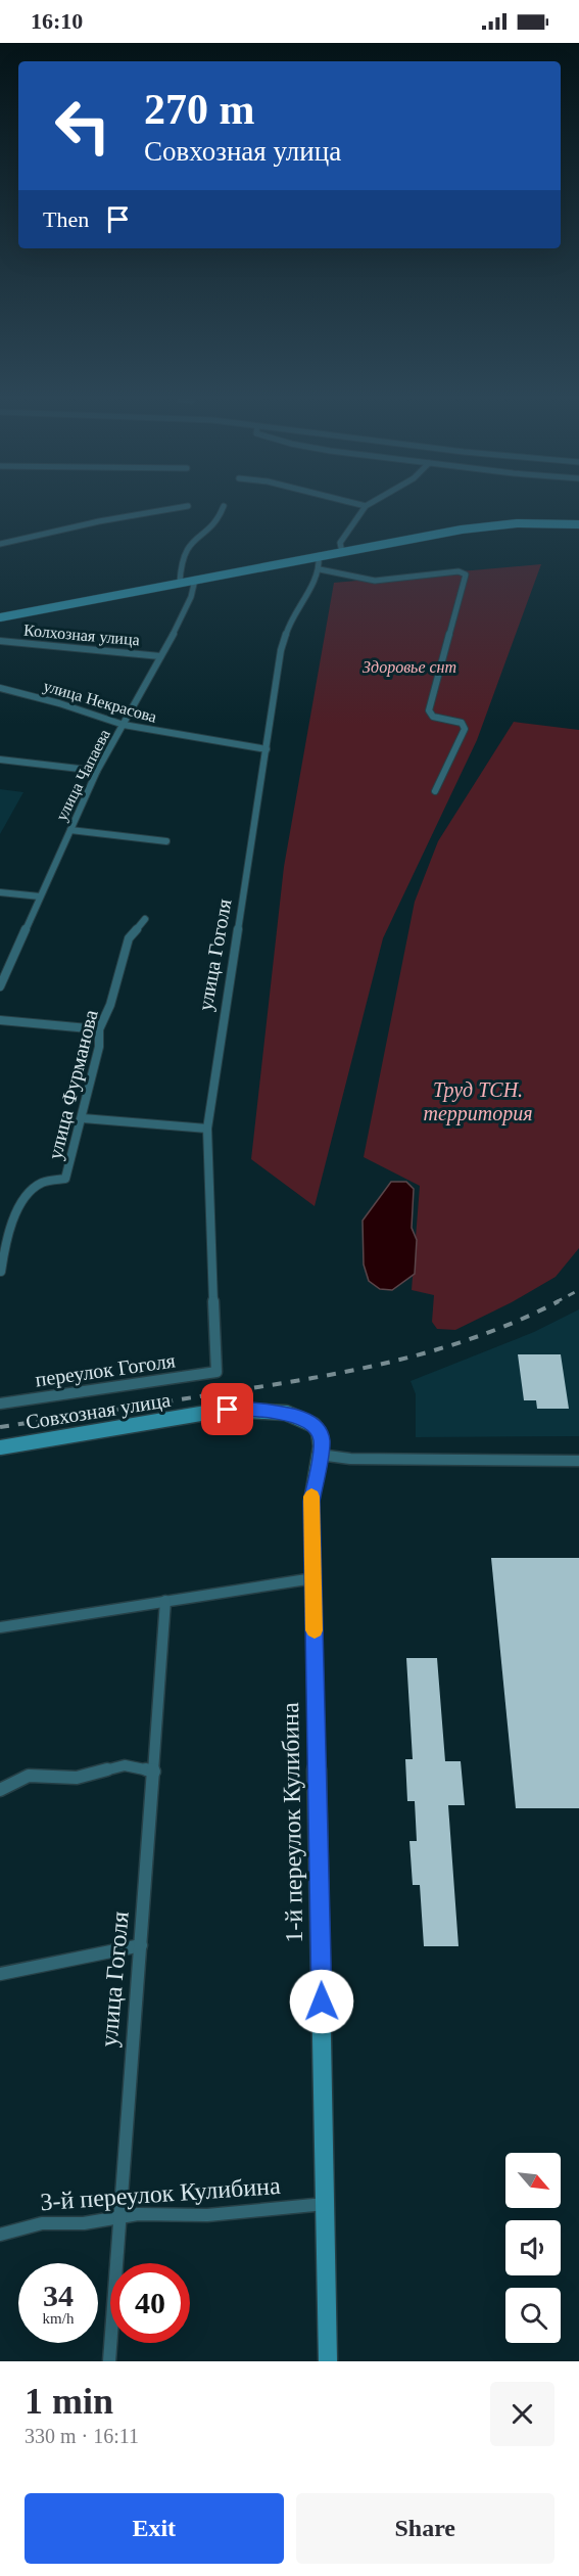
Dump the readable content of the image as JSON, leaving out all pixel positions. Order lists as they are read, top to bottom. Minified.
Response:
{"streets":{"street":["Колхозная улица","улица Некрасова","улица Чапаева","улица Гоголя","улица Фурманова","переулок Гоголя","Совхозная улица","1-й переулок Кулибина","3-й переулок Кулибина"]},"crossings":[["Колхозная улица","улица Чапаева"],["улица Некрасова","улица Чапаева"],["улица Некрасова","улица Гоголя"],["улица Гоголя","переулок Гоголя"],["улица Гоголя","3-й переулок Кулибина"],["Совхозная улица","1-й переулок Кулибина"],["1-й переулок Кулибина","3-й переулок Кулибина"]],"parks":["Здоровье снт","Труд ТСН. территория"],"north":"bottom right","page":{"status":"16:10","turn":["270 m","Совхозная улица"],"then":"Then","speed":"34 km/h","limit":"40","heading":["1 min","330 m · 16:11"],"buttons":["Exit","Share"]}}
